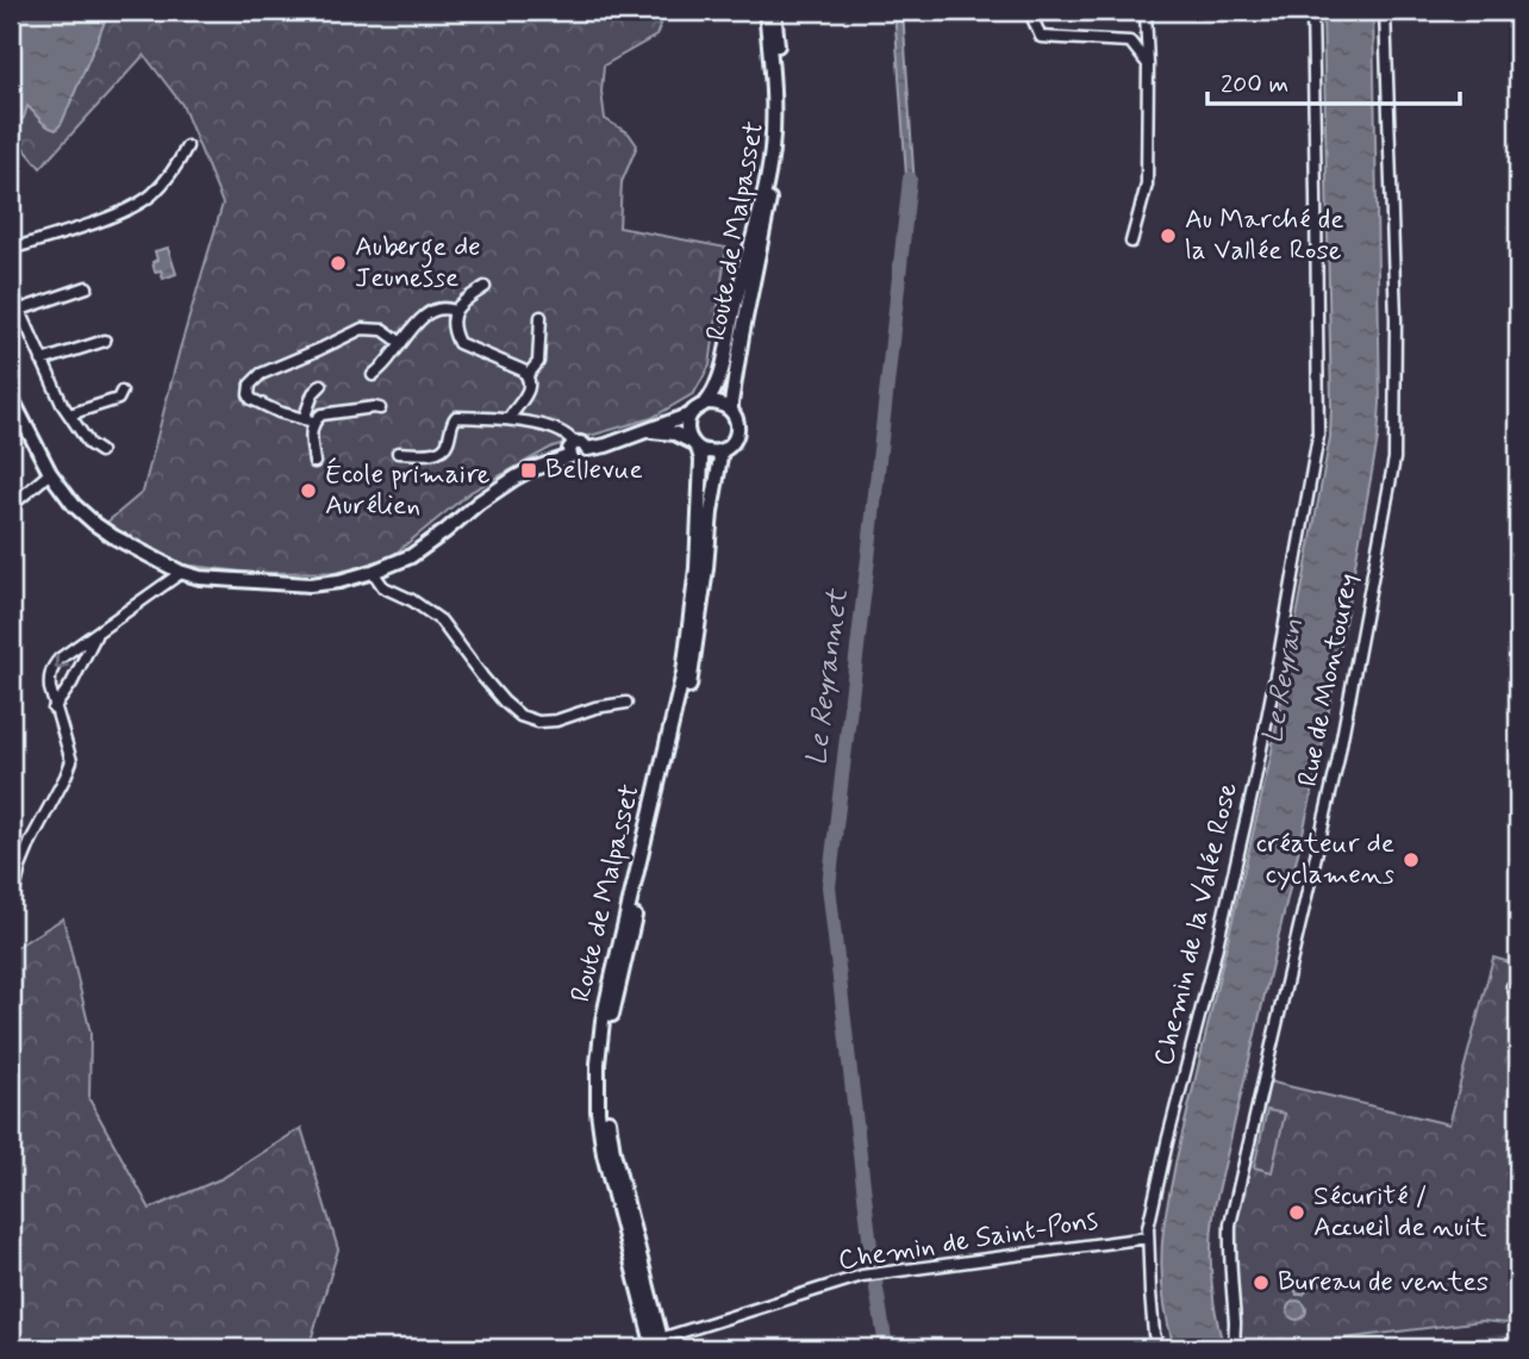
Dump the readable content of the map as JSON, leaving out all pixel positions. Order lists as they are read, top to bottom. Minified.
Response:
{"streets":{"main road":["Route de Malpasset"],"street":["Rue de Montourey","Chemin de la Valée Rose","Chemin de Saint-Pons"]},"crossings":[["Route de Malpasset","Chemin de Saint-Pons"],["Chemin de la Valée Rose","Chemin de Saint-Pons"]],"water":["Le Reyrannet","Le Reyran"],"places":{"other":["Au Marché de la Vallée Rose","Auberge de Jeunesse","École primaire Aurélien","créateur de cyclamens","Sécurité / Accueil de nuit","Bureau de ventes"],"transit":["Bellevue"]},"scale_bar":"200 m"}
